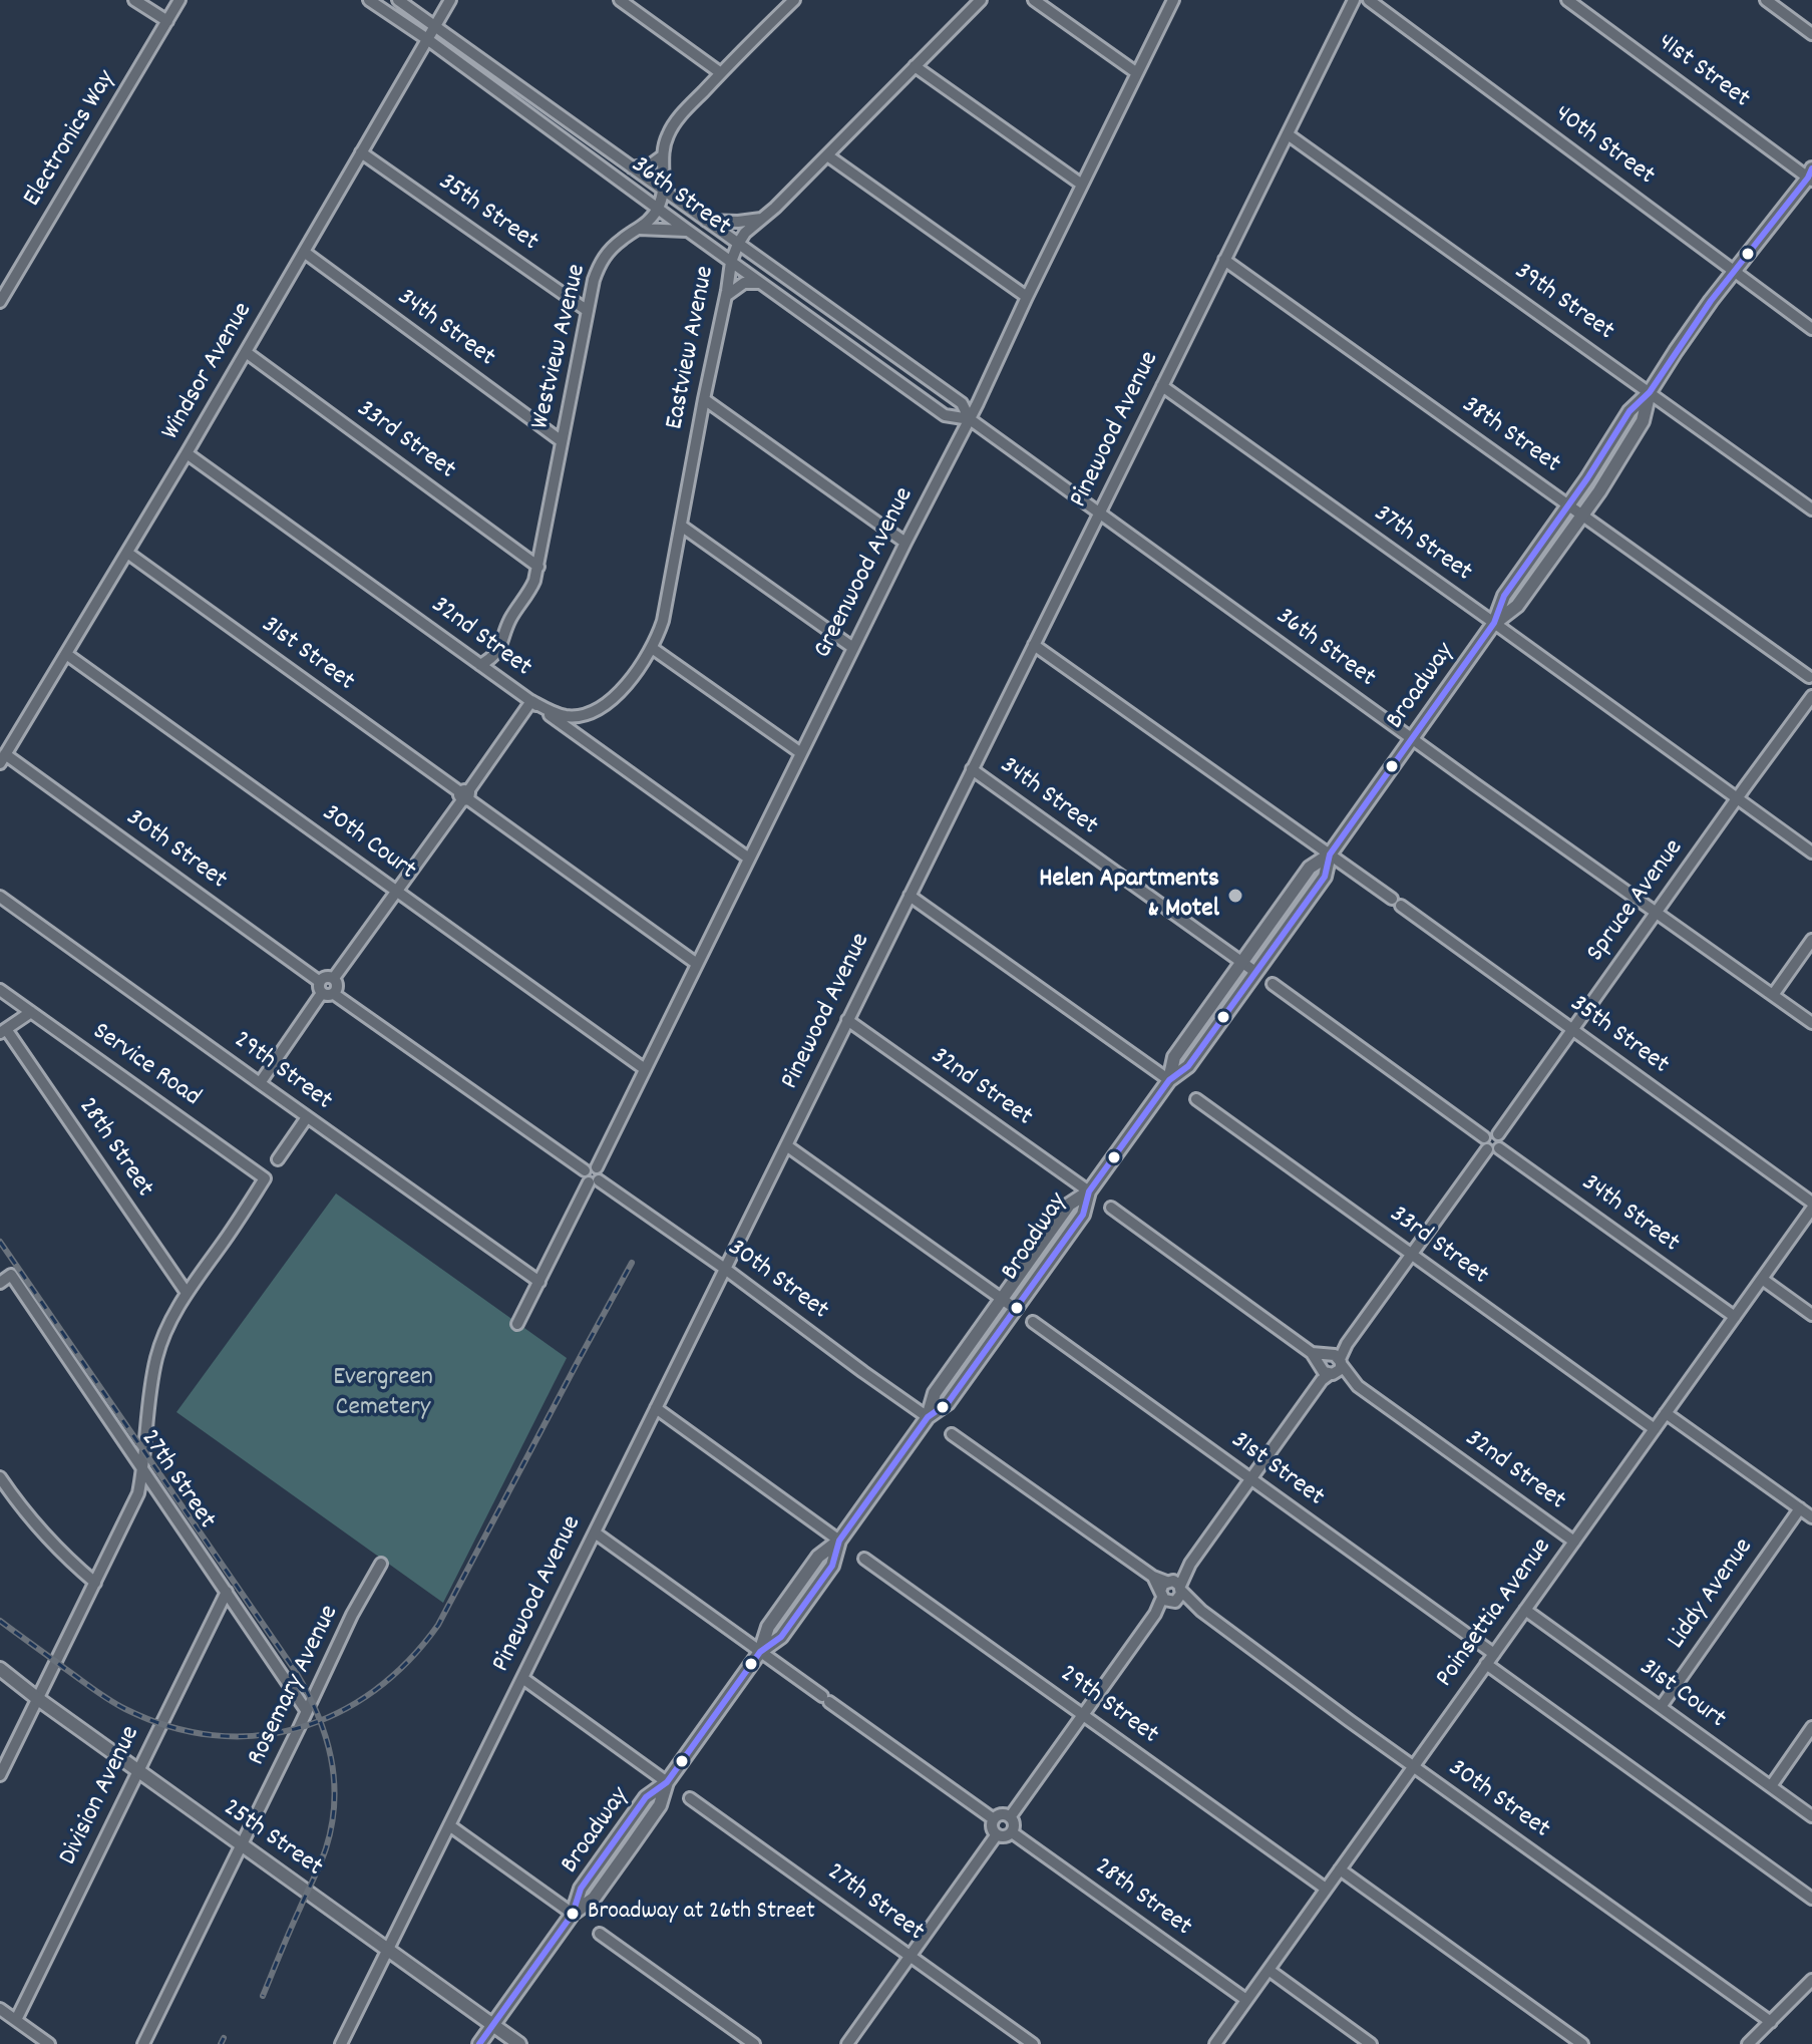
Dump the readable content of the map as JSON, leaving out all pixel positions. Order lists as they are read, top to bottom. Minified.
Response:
{"streets":{"main road":["Broadway","25th Street"],"street":["41st Street","Electronics Way","40th Street","36th Street","35th Street","39th Street","34th Street","Westview Avenue","Eastview Avenue","Windsor Avenue","Pinewood Avenue","38th Street","33rd Street","37th Street","Greenwood Avenue","32nd Street","31st Street","30th Court","30th Street","Spruce Avenue","Service Road","29th Street","28th Street","27th Street","Liddy Avenue","Poinsettia Avenue","Rosemary Avenue","31st Court","Division Avenue"]},"crossings":[["41st Street","Broadway"],["40th Street","Broadway"],["36th Street","Westview Avenue"],["36th Street","Eastview Avenue"],["36th Street","Windsor Avenue"],["36th Street","Pinewood Avenue"],["36th Street","Greenwood Avenue"],["36th Street","Broadway"],["36th Street","Spruce Avenue"],["35th Street","Westview Avenue"],["35th Street","Windsor Avenue"],["35th Street","Pinewood Avenue"],["35th Street","Broadway"],["35th Street","Spruce Avenue"],["39th Street","Pinewood Avenue"],["39th Street","Broadway"],["34th Street","Westview Avenue"],["34th Street","Windsor Avenue"],["34th Street","Pinewood Avenue"],["34th Street","Broadway"],["34th Street","Spruce Avenue"],["34th Street","Poinsettia Avenue"],["Westview Avenue","33rd Street"],["Westview Avenue","32nd Street"],["Eastview Avenue","32nd Street"],["Windsor Avenue","33rd Street"],["Windsor Avenue","32nd Street"],["Windsor Avenue","31st Street"],["Windsor Avenue","30th Court"],["Windsor Avenue","30th Street"],["Pinewood Avenue","38th Street"],["Pinewood Avenue","37th Street"],["Pinewood Avenue","32nd Street"],["Pinewood Avenue","30th Street"],["Pinewood Avenue","25th Street"],["38th Street","Broadway"],["33rd Street","Poinsettia Avenue"],["37th Street","Broadway"],["37th Street","Spruce Avenue"],["Greenwood Avenue","32nd Street"],["Greenwood Avenue","31st Street"],["Greenwood Avenue","30th Court"],["Greenwood Avenue","30th Street"],["32nd Street","Broadway"],["32nd Street","Poinsettia Avenue"],["31st Street","Poinsettia Avenue"],["Broadway","30th Street"],["Broadway","25th Street"],["30th Street","Poinsettia Avenue"],["Service Road","28th Street"],["29th Street","Poinsettia Avenue"],["28th Street","Poinsettia Avenue"],["27th Street","Rosemary Avenue"],["27th Street","Division Avenue"],["Liddy Avenue","31st Court"],["Poinsettia Avenue","31st Court"],["Rosemary Avenue","25th Street"],["Division Avenue","25th Street"]],"parks":["Evergreen Cemetery"],"places":["Helen Apartments & Motel","Broadway at 26th Street"]}
